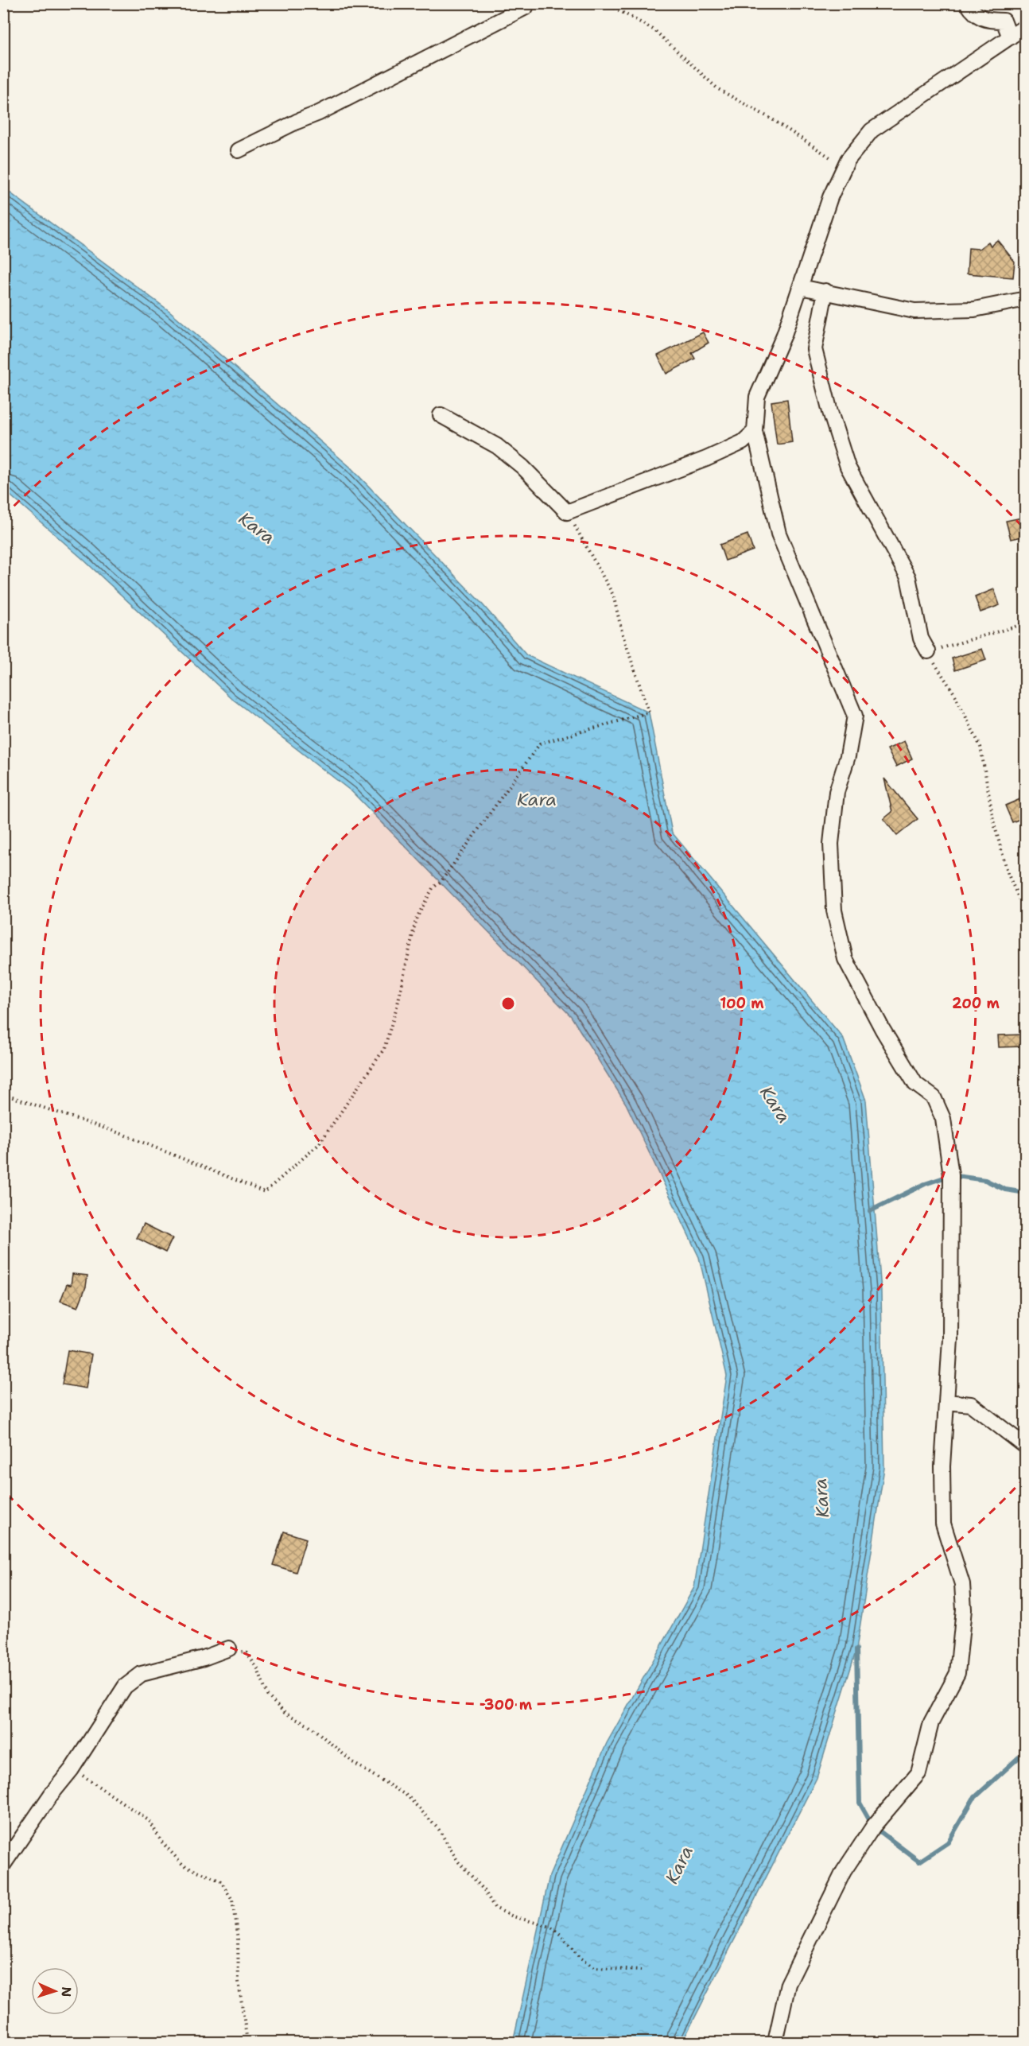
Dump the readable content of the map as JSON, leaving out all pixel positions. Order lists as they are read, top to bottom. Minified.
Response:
{"water":["Kara"],"north":"right","rings":["100 m","200 m","300 m"]}
